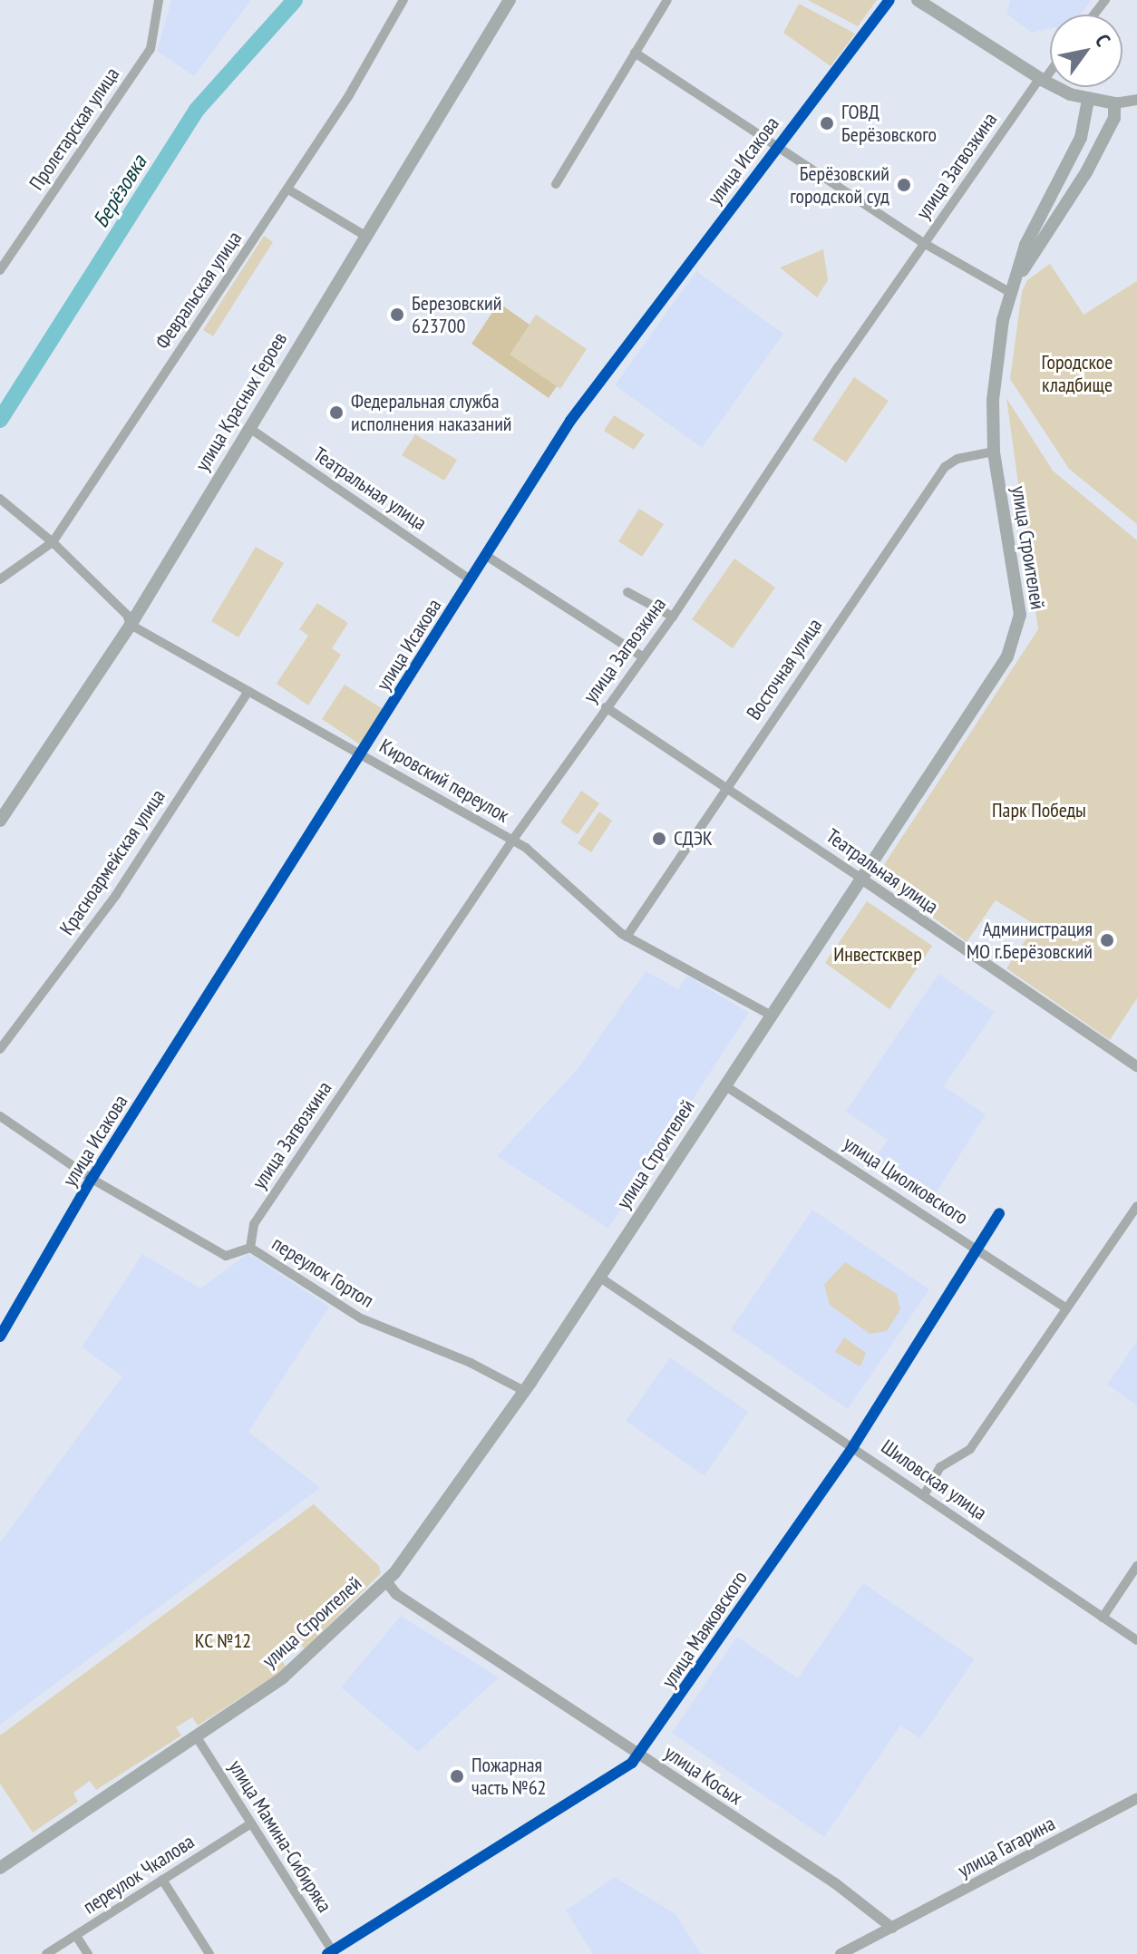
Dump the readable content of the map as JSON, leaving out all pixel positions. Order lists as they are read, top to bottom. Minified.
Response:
{"streets":{"main road":["улица Красных Героев","улица Строителей"],"street":["Пролетарская улица","улица Исакова","улица Загвозкина","Февральская улица","Театральная улица","Восточная улица","Кировский переулок","Красноармейская улица","улица Циолковского","переулок Гортоп","Шиловская улица","улица Маяковского","улица Косых","улица Мамина-Сибиряка","улица Гагарина","переулок Чкалова"]},"crossings":[["улица Исакова","Театральная улица"],["улица Исакова","Кировский переулок"],["улица Исакова","переулок Гортоп"],["улица Загвозкина","Театральная улица"],["улица Загвозкина","Кировский переулок"],["улица Загвозкина","переулок Гортоп"],["Февральская улица","Кировский переулок"],["улица Красных Героев","Театральная улица"],["улица Красных Героев","Кировский переулок"],["Театральная улица","улица Строителей"],["Театральная улица","Восточная улица"],["улица Строителей","Восточная улица"],["улица Строителей","Кировский переулок"],["улица Строителей","улица Циолковского"],["улица Строителей","переулок Гортоп"],["улица Строителей","Шиловская улица"],["улица Строителей","улица Косых"],["улица Строителей","улица Мамина-Сибиряка"],["Восточная улица","Кировский переулок"],["Кировский переулок","Красноармейская улица"],["улица Циолковского","улица Маяковского"],["Шиловская улица","улица Маяковского"],["улица Маяковского","улица Косых"],["улица Маяковского","улица Мамина-Сибиряка"],["улица Косых","улица Гагарина"],["улица Мамина-Сибиряка","переулок Чкалова"]],"water":["Берёзовка"],"parks":["Городское кладбище","Парк Победы","Инвестсквер","КС №12"],"places":["ГОВД Берёзовского","Берёзовский городской суд","Березовский 623700","Федеральная служба исполнения наказаний","СДЭК","Администрация МО г.Берёзовский","Пожарная часть №62"],"north":"top right"}
